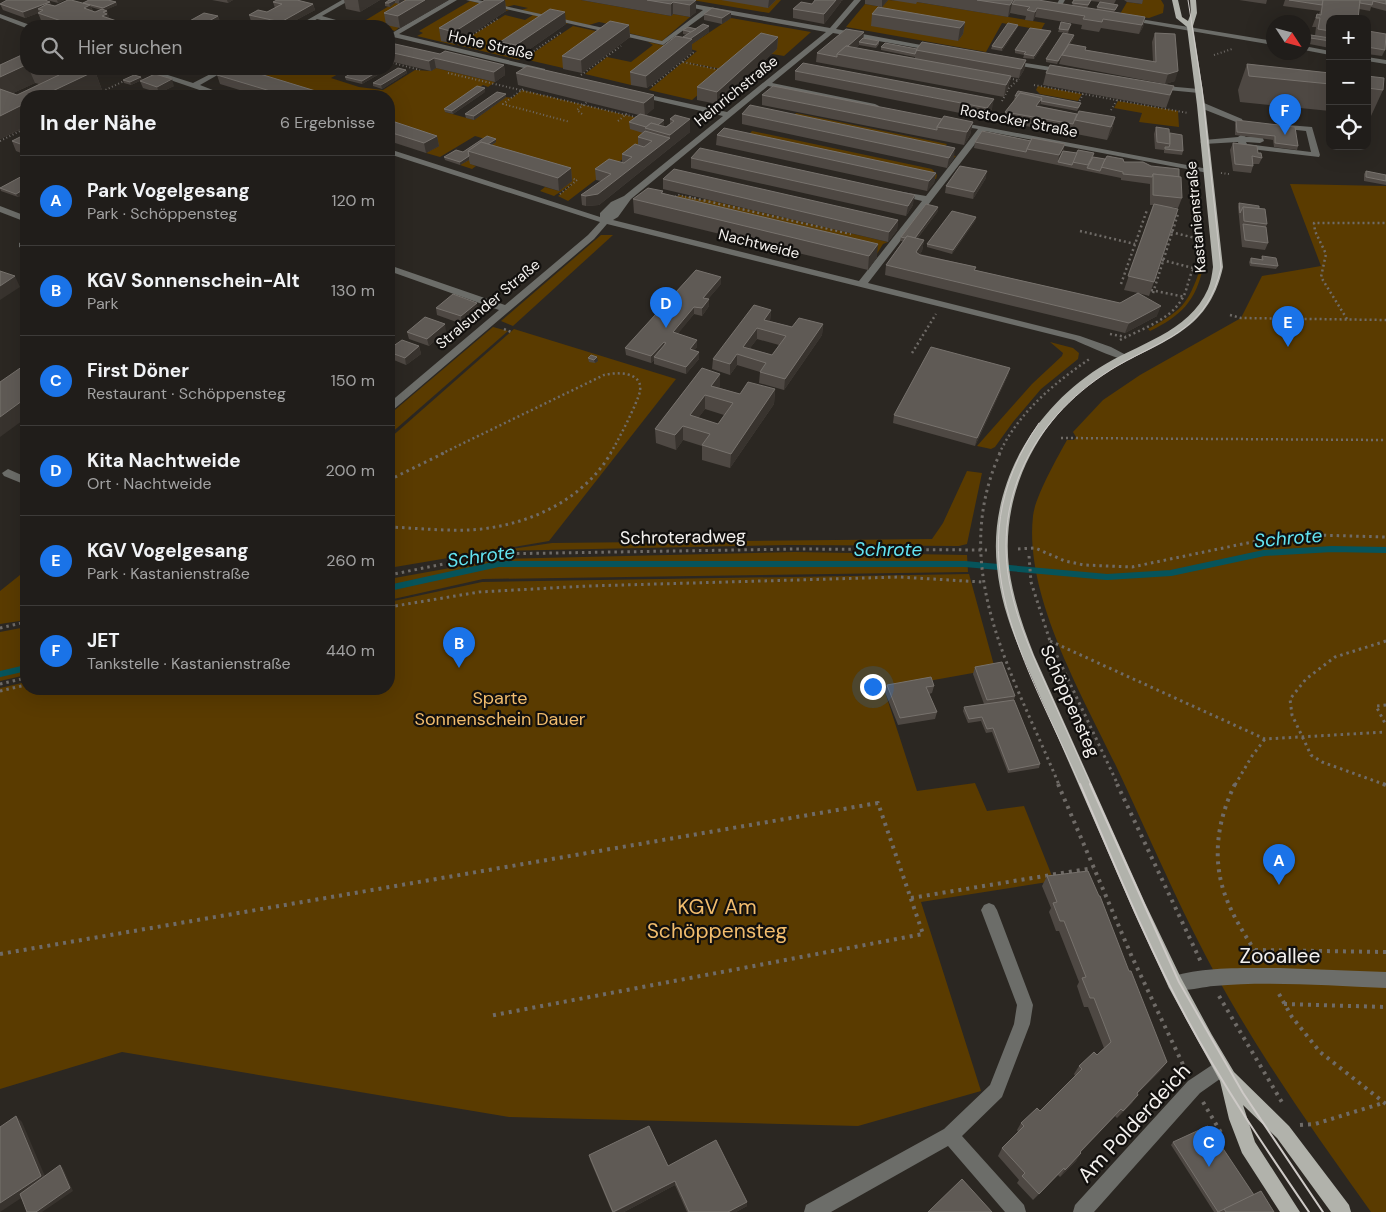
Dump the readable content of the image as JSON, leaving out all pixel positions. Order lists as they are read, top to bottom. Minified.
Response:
{"streets":{"main road":["Kastanienstraße","Schöppensteg"],"street":["Hohe Straße","Heinrichstraße","Rostocker Straße","Nachtweide","Stralsunder Straße","Zooallee","Am Polderdeich"],"path":["Schroteradweg"]},"crossings":[["Heinrichstraße","Nachtweide"],["Heinrichstraße","Stralsunder Straße"],["Rostocker Straße","Kastanienstraße"],["Kastanienstraße","Nachtweide"],["Kastanienstraße","Schöppensteg"],["Nachtweide","Stralsunder Straße"],["Nachtweide","Schöppensteg"],["Schöppensteg","Zooallee"],["Schöppensteg","Am Polderdeich"]],"water":["Schrote"],"parks":["Sparte Sonnenschein Dauer","KGV Am Schöppensteg"],"north":"bottom right","page":{"map_buttons":["+","−"],"search":"Hier suchen","heading":["In der Nähe","6 Ergebnisse"],"pins":["F","D","E","B","A","C"],"list":[{"mark":"A","name":"Park Vogelgesang","note":"Park · Schöppensteg","value":"120 m"},{"mark":"B","name":"KGV Sonnenschein-Alt","note":"Park","value":"130 m"},{"mark":"C","name":"First Döner","note":"Restaurant · Schöppensteg","value":"150 m"},{"mark":"D","name":"Kita Nachtweide","note":"Ort · Nachtweide","value":"200 m"},{"mark":"E","name":"KGV Vogelgesang","note":"Park · Kastanienstraße","value":"260 m"},{"mark":"F","name":"JET","note":"Tankstelle · Kastanienstraße","value":"440 m"}]}}
